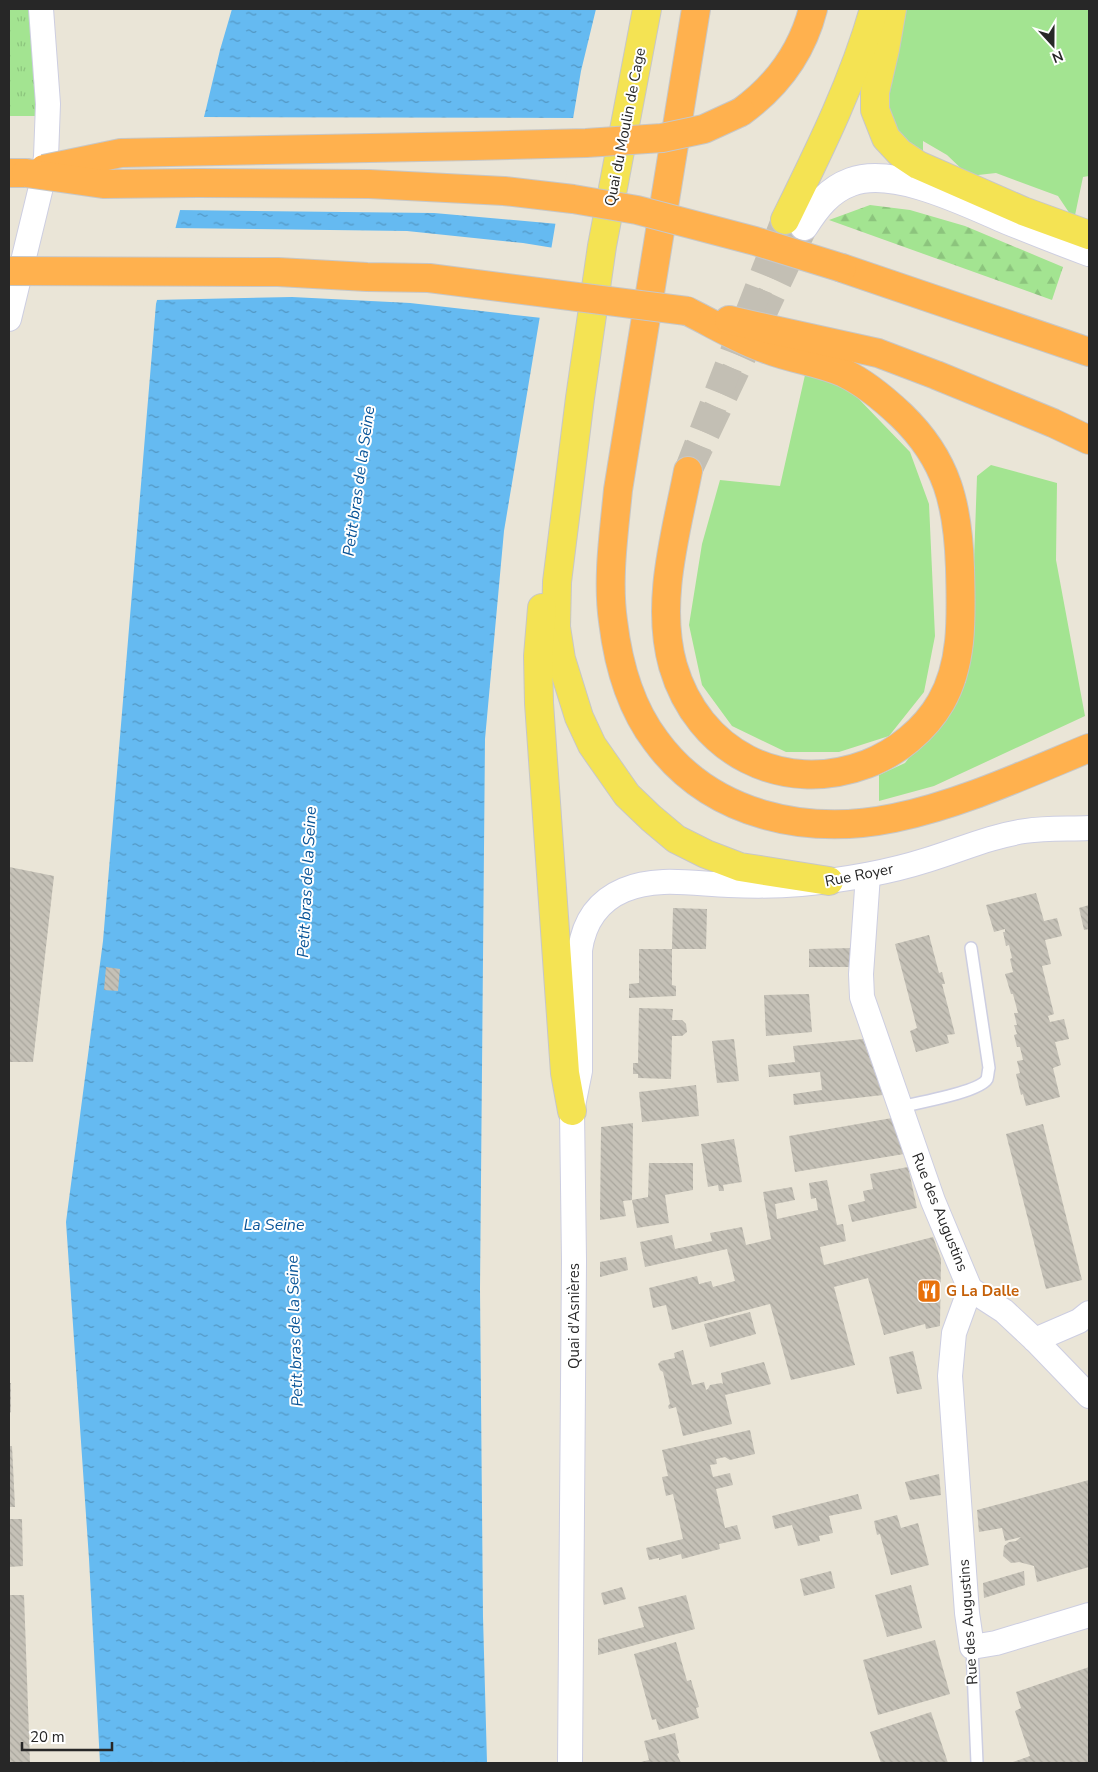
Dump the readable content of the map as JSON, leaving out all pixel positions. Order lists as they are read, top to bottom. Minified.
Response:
{"streets":{"main road":["Quai du Moulin de Cage"],"street":["Rue Royer","Rue des Augustins","Quai d'Asnières"]},"crossings":[["Rue Royer","Rue des Augustins"],["Rue Royer","Quai d'Asnières"]],"water":["Petit bras de la Seine","La Seine"],"places":{"restaurant":["G La Dalle"]},"scale_bar":"20 m","north":"bottom"}
